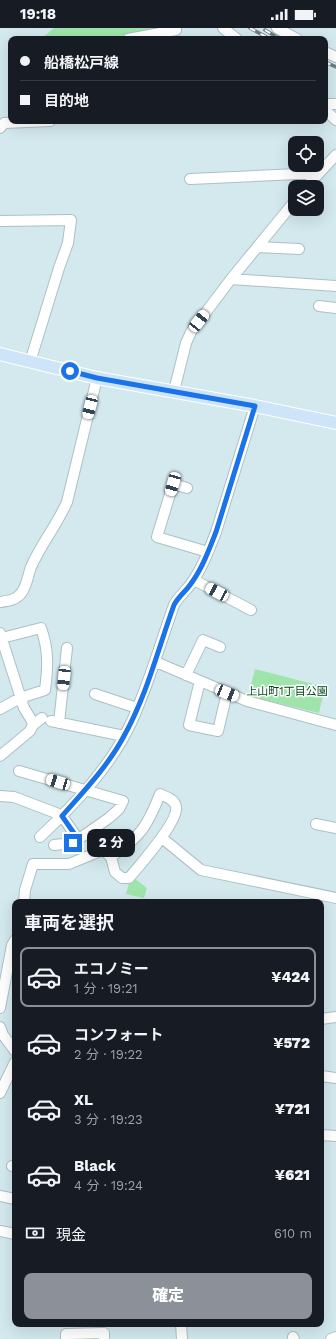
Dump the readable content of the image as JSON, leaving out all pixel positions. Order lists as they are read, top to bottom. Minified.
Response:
{"parks":["上山町1丁目公園"],"page":{"status":"19:18","banner":["船橋松戸線","目的地"],"bubble":"2 分","heading":"車両を選択","list":[{"name":"エコノミー","note":"1 分 · 19:21","value":"¥424"},{"name":"コンフォート","note":"2 分 · 19:22","value":"¥572"},{"name":"XL","note":"3 分 · 19:23","value":"¥721"},{"name":"Black","note":"4 分 · 19:24","value":"¥621"}],"pay":["現金","610 m"],"buttons":"確定"}}
